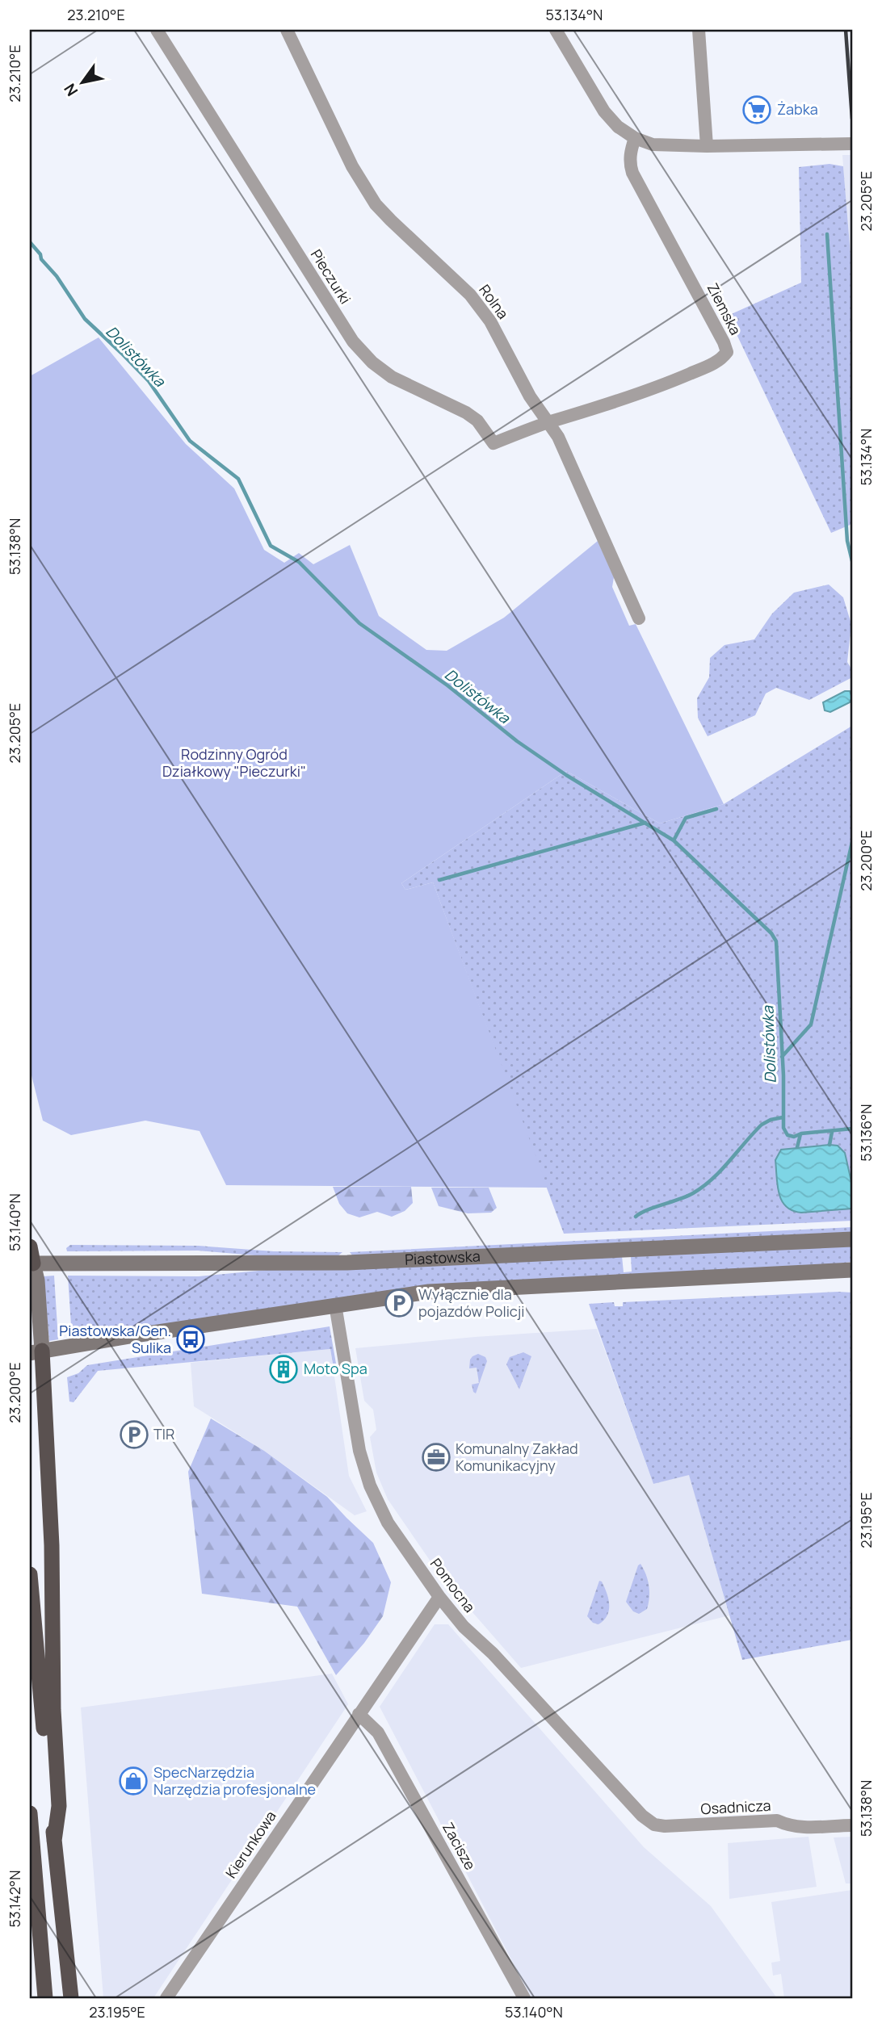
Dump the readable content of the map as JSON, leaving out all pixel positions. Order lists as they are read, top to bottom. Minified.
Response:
{"streets":{"main road":["Piastowska"],"street":["Pieczurki","Rolna","Ziemska","Pomocna","Osadnicza","Kierunkowa","Zacisze"]},"crossings":[["Pieczurki","Rolna"],["Pieczurki","Ziemska"],["Rolna","Ziemska"],["Pomocna","Osadnicza"],["Pomocna","Kierunkowa"],["Kierunkowa","Zacisze"]],"water":["Dolistówka"],"parks":["Rodzinny Ogród Działkowy \"Pieczurki\""],"places":{"supermarket":["Żabka"],"parking":["Wyłącznie dla pojazdów Policji","TIR"],"bus stop":["Piastowska/Gen. Sulika"],"building":["Moto Spa"],"office":["Komunalny Zakład Komunikacyjny"],"shop":["SpecNarzędzia Narzędzia profesjonalne"]},"north":"bottom left","coordinates":["23.210°E","53.134°N","23.205°E","53.138°N","23.200°E","53.136°N","53.140°N","23.195°E","53.142°N"]}
